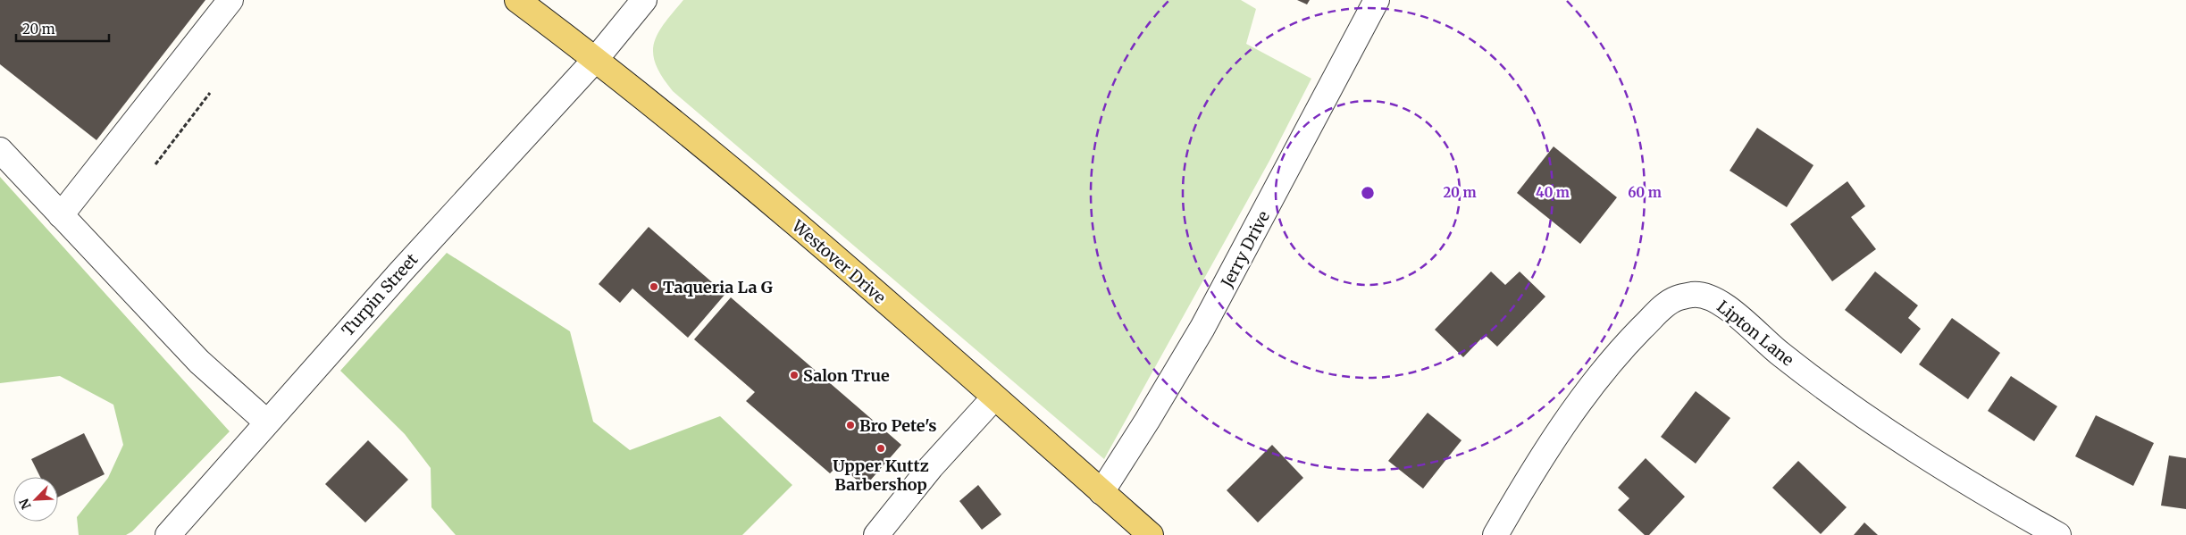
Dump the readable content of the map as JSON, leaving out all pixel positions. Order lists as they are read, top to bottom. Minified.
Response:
{"streets":{"main road":["Westover Drive"],"street":["Jerry Drive","Turpin Street","Lipton Lane"]},"crossings":[["Jerry Drive","Westover Drive"],["Westover Drive","Turpin Street"]],"places":["Taqueria La G","Salon True","Bro Pete's","Upper Kuttz Barbershop"],"scale_bar":"20 m","north":"bottom left","rings":["20 m","40 m","60 m"]}
